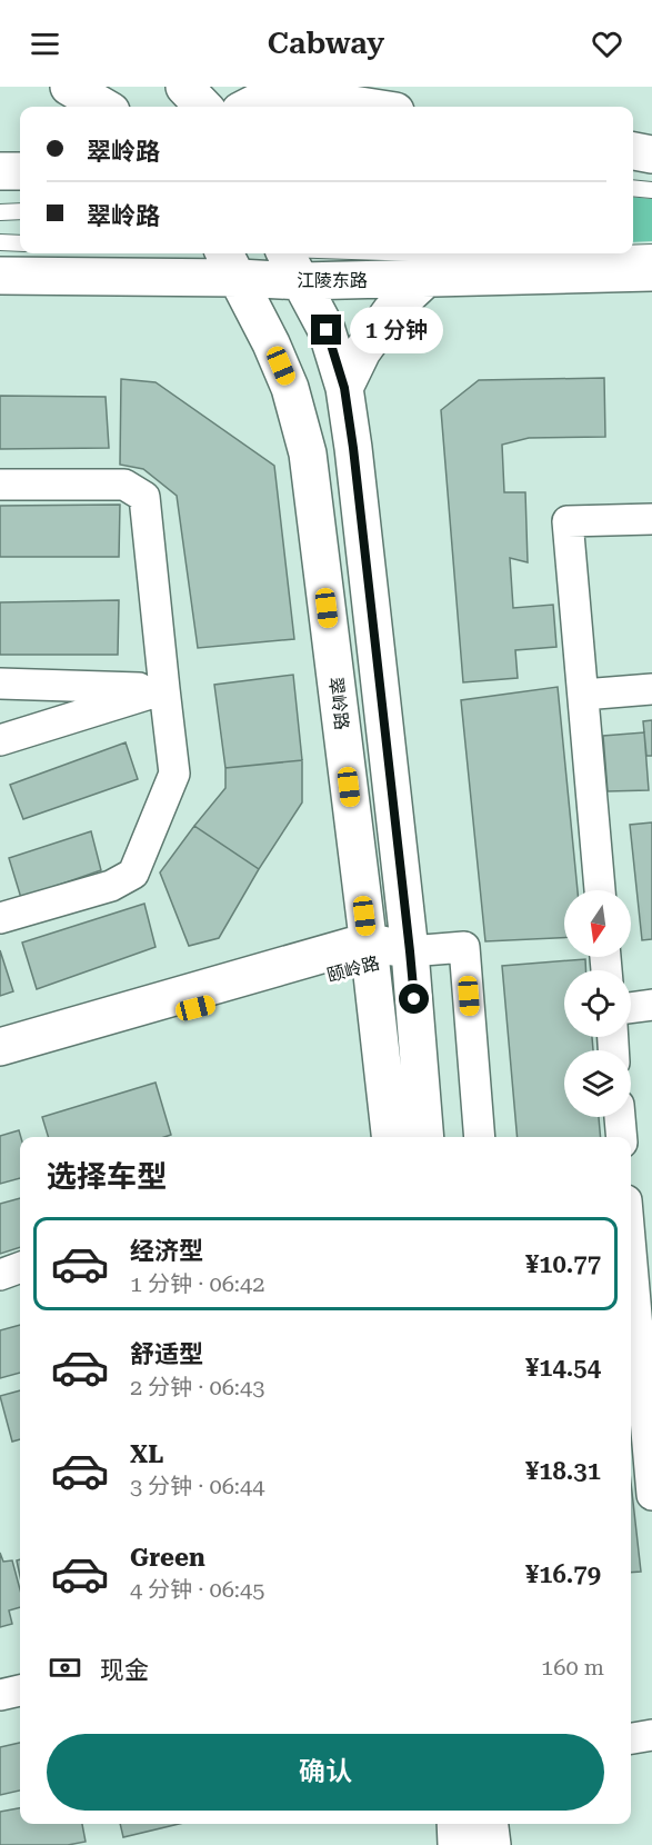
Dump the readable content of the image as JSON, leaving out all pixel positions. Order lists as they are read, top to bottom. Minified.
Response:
{"streets":{"main road":["江陵东路","翠岭路","颐岭路"]},"crossings":[["江陵东路","翠岭路"],["翠岭路","颐岭路"]],"north":"bottom","page":{"header":"Cabway","banner":["翠岭路","翠岭路"],"bubble":"1 分钟","heading":"选择车型","list":[{"name":"经济型","note":"1 分钟 · 06:42","value":"¥10.77"},{"name":"舒适型","note":"2 分钟 · 06:43","value":"¥14.54"},{"name":"XL","note":"3 分钟 · 06:44","value":"¥18.31"},{"name":"Green","note":"4 分钟 · 06:45","value":"¥16.79"}],"pay":["现金","160 m"],"buttons":"确认"}}
